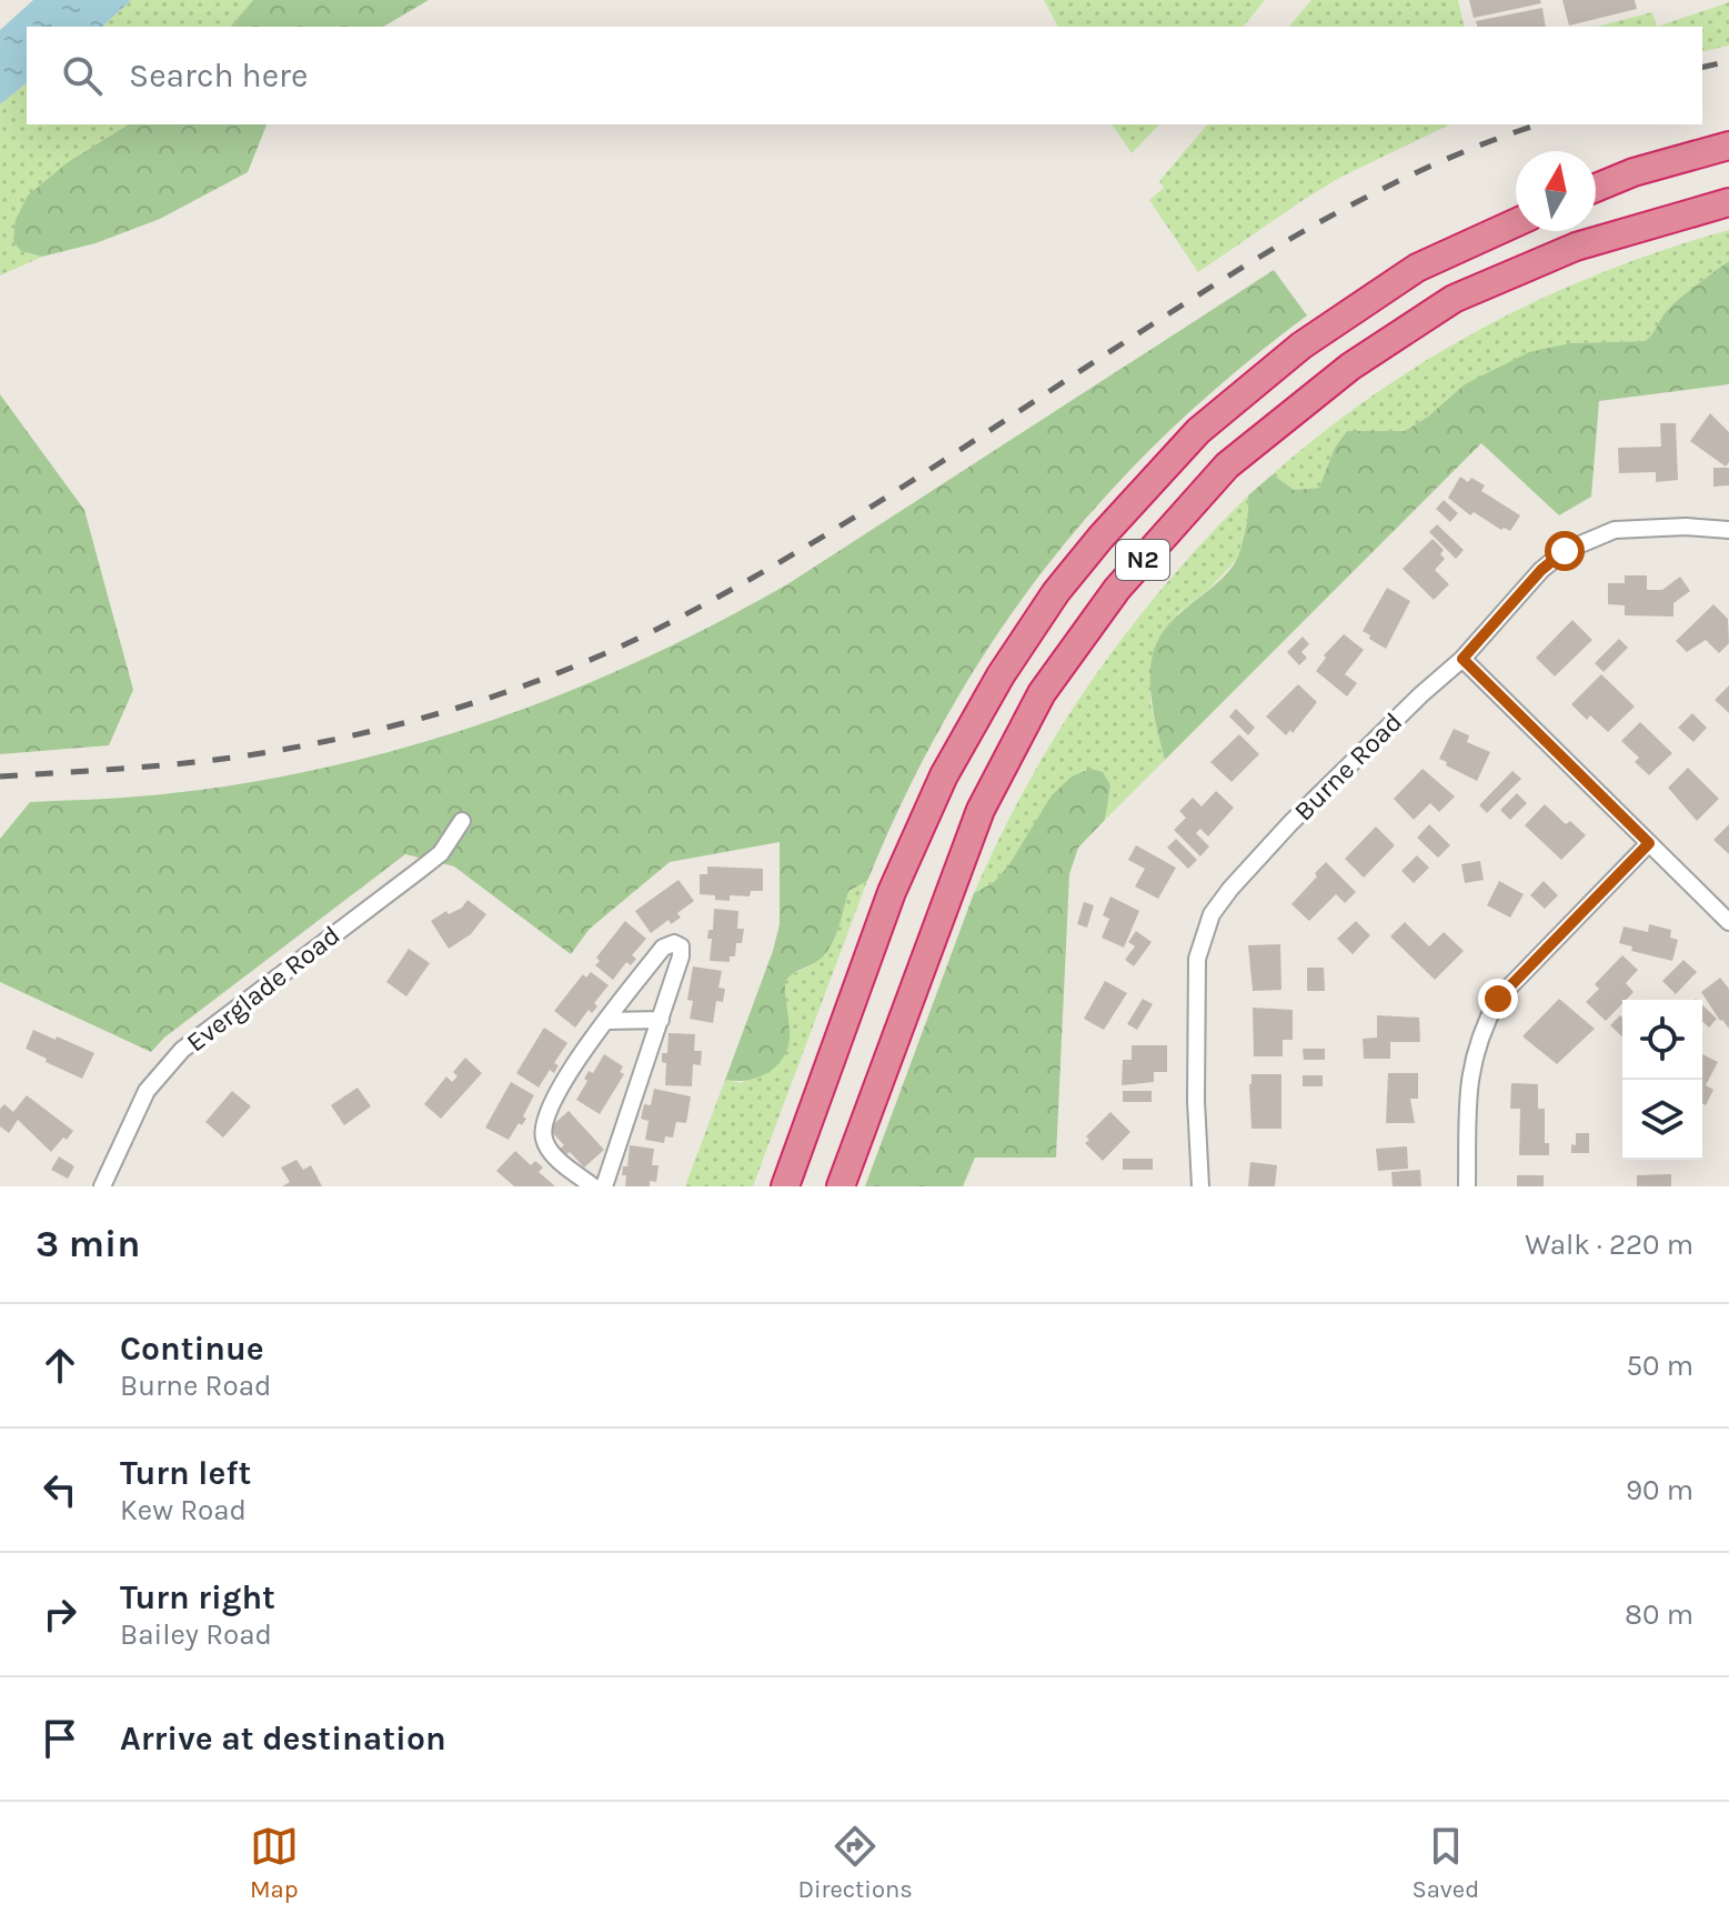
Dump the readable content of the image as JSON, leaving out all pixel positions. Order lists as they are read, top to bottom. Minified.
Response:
{"streets":{"highway":["N2"],"street":["Burne Road","Everglade Road"]},"north":"top","page":{"search":"Search here","heading":["3 min","Walk · 220 m"],"list":[["Continue","Burne Road","50 m"],["Turn left","Kew Road","90 m"],["Turn right","Bailey Road","80 m"],"Arrive at destination"],"nav":["Map","Directions","Saved"]}}
